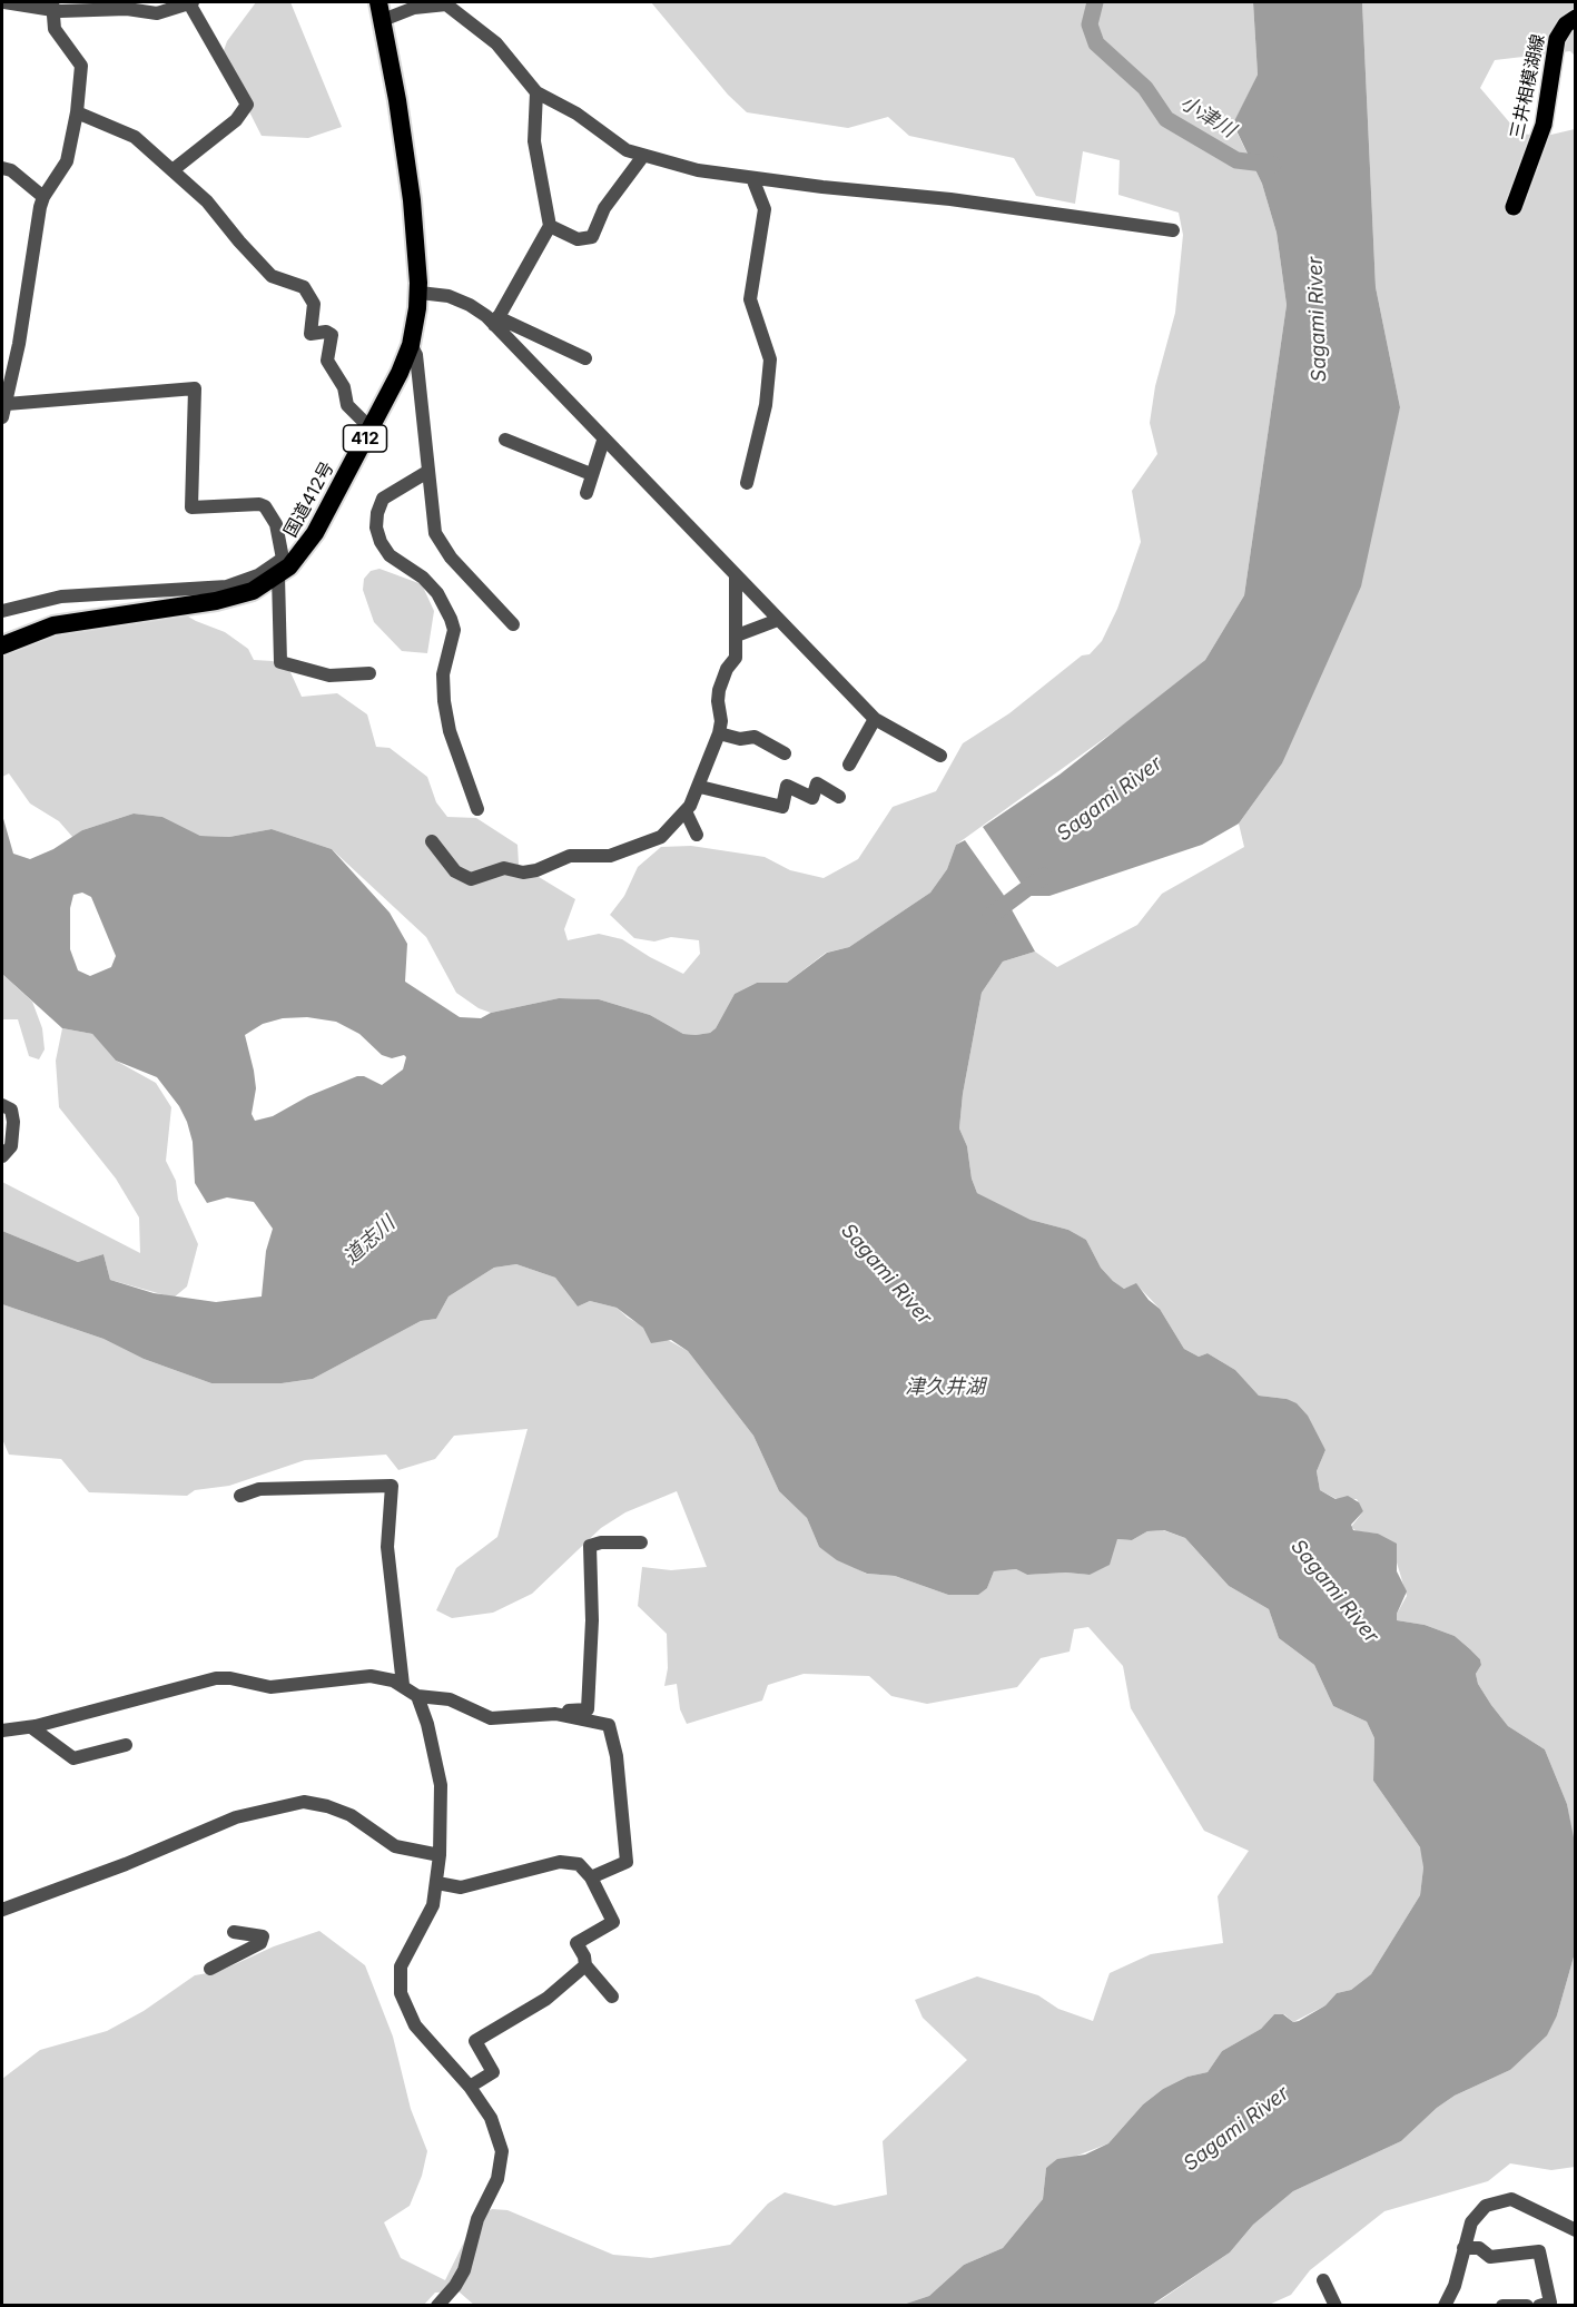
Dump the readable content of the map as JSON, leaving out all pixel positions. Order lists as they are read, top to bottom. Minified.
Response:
{"streets":{"highway":["412","国道412号"],"main road":["三井相模湖線"]},"water":["小津川","Sagami River","道志川","津久井湖"]}
